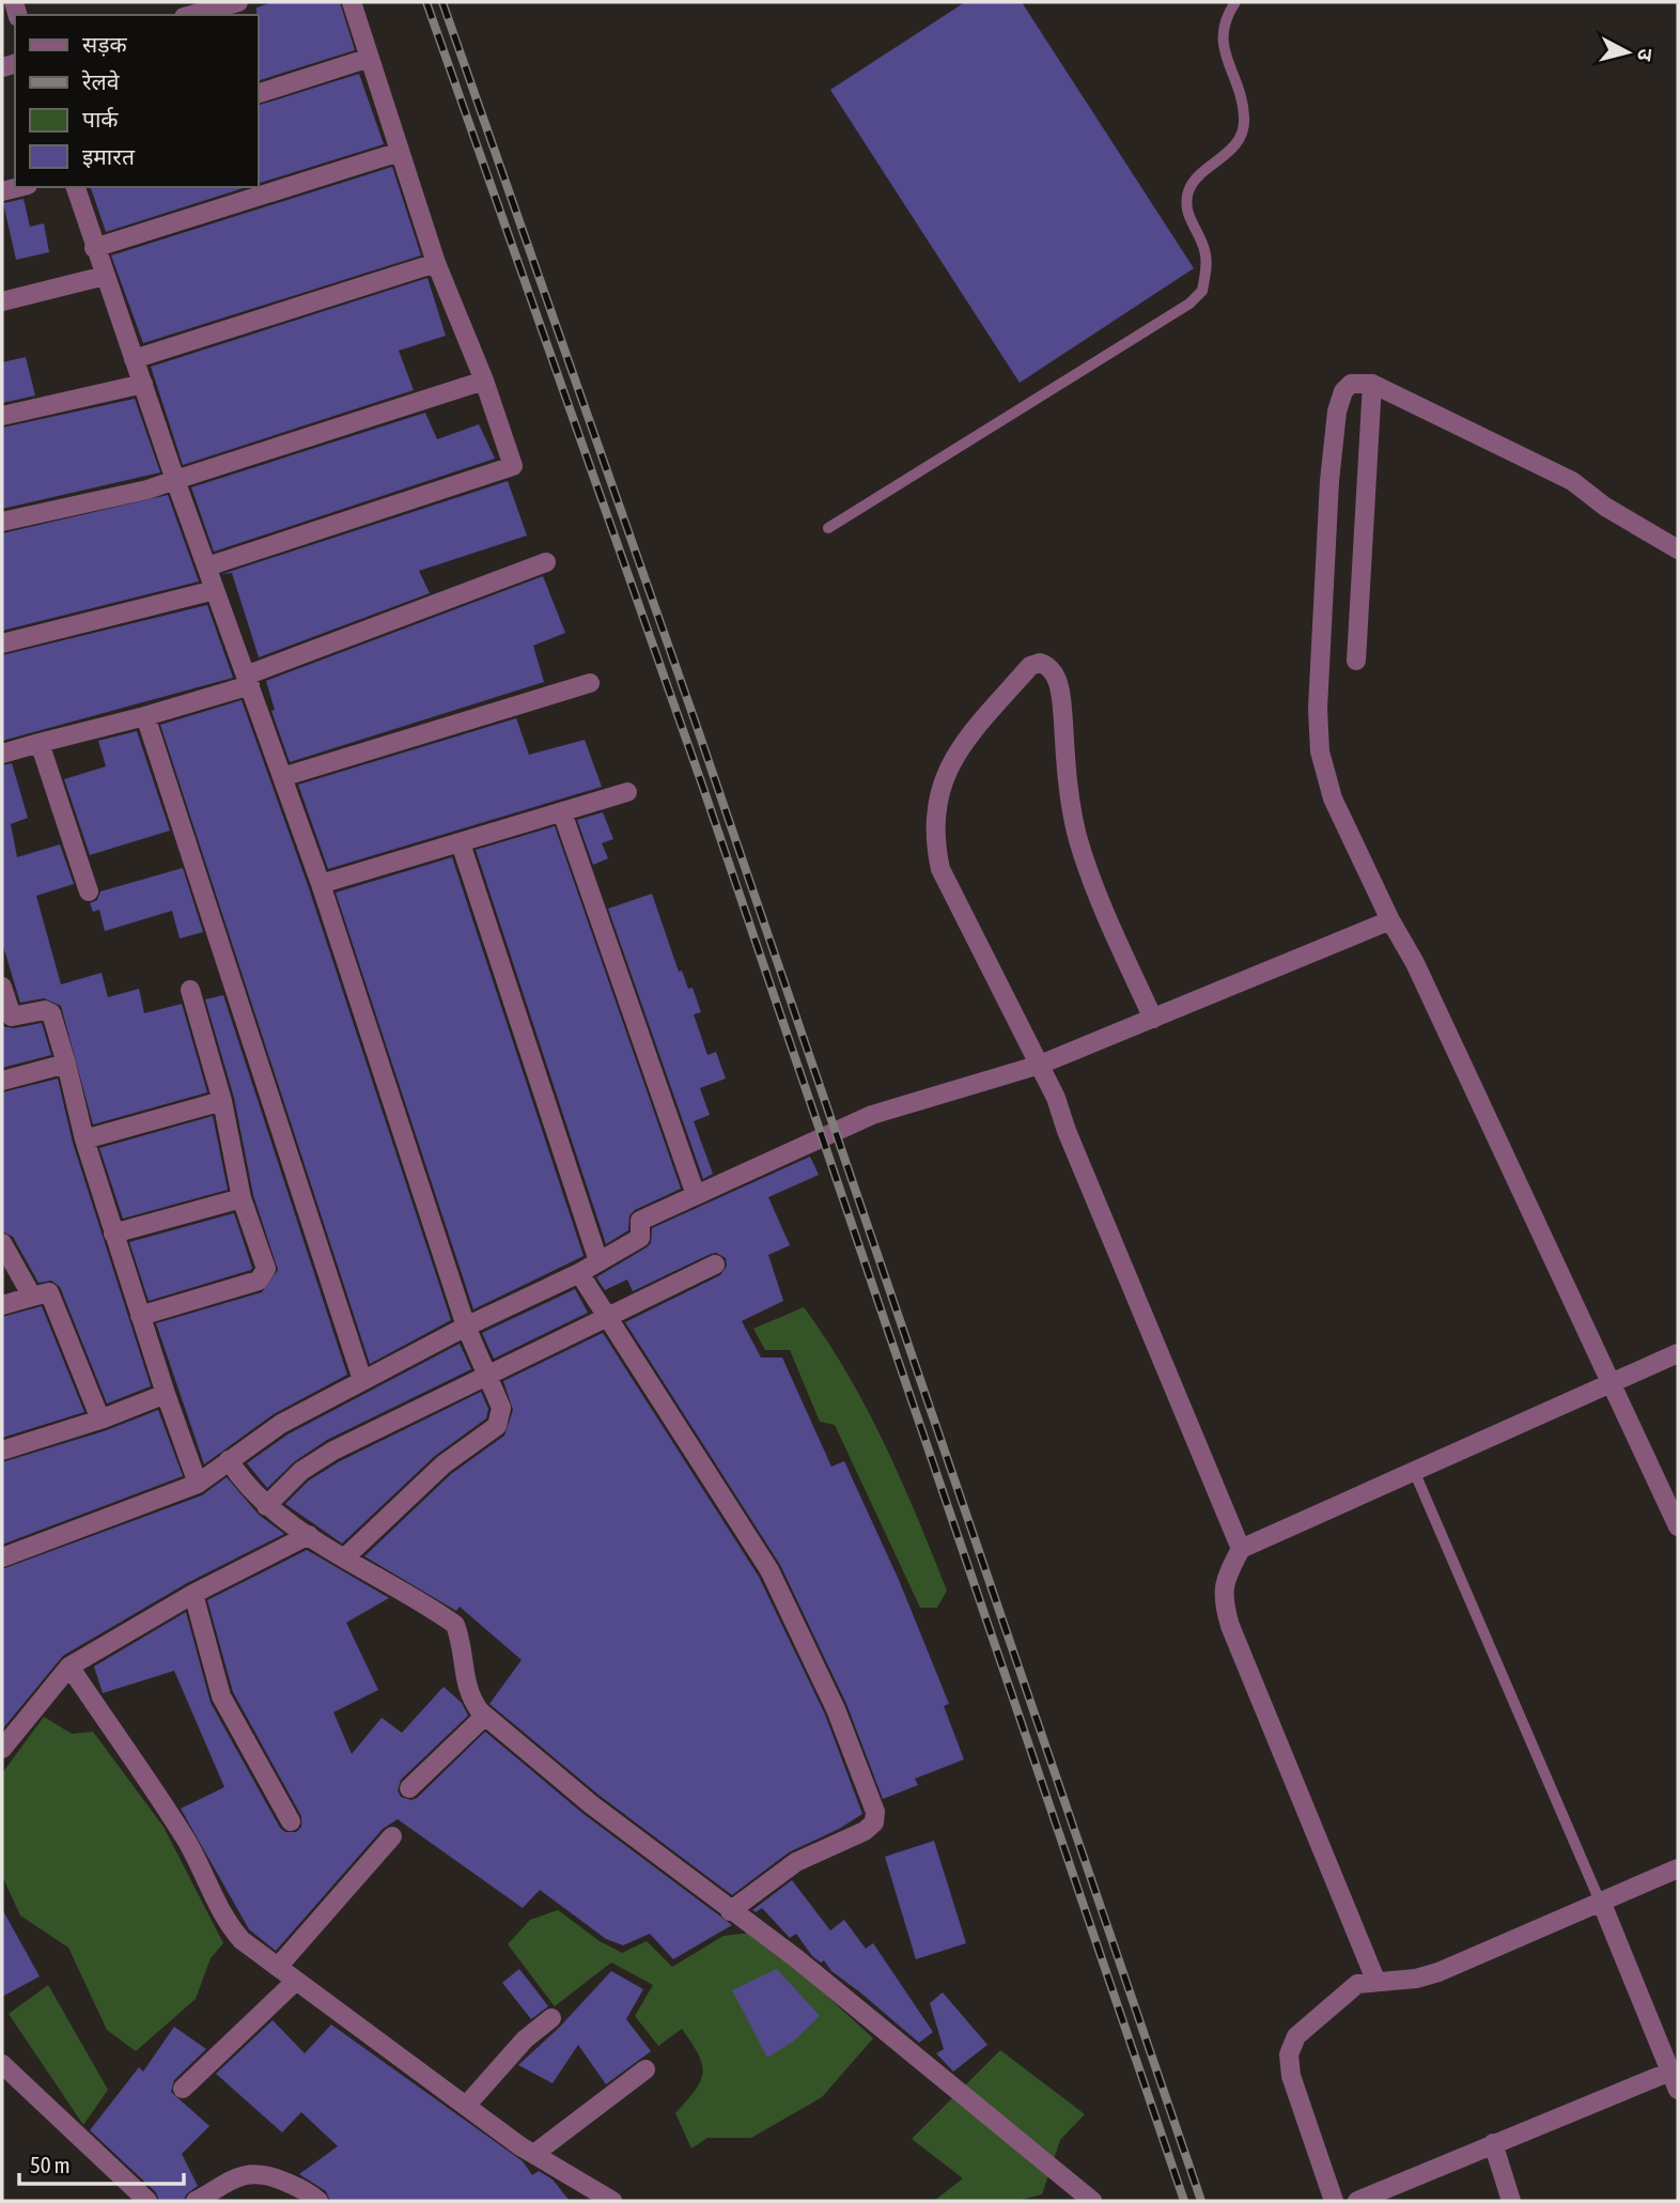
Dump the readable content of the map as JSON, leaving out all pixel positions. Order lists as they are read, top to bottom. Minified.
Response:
{"legend":["सड़क","रेलवे","पार्क","इमारत"],"scale_bar":"50 m","north":"right"}
